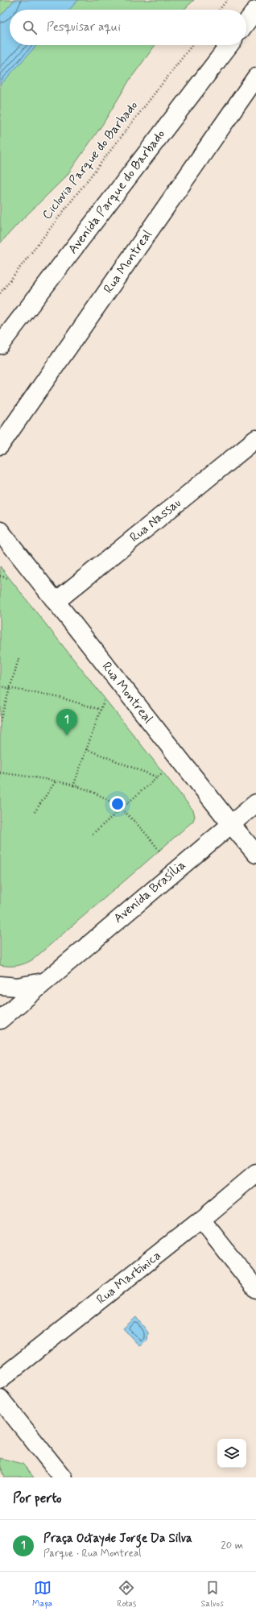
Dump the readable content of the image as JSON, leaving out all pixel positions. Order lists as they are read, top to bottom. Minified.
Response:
{"streets":{"street":["Avenida Parque do Barbado","Rua Montreal","Rua Nassau","Avenida Brasília","Rua Martinica"],"path":["Ciclovia Parque do Barbado"]},"crossings":[["Rua Montreal","Rua Nassau"],["Rua Montreal","Avenida Brasília"]],"page":{"search":"Pesquisar aqui","pins":"1","heading":"Por perto","list":[{"mark":"1","name":"Praça Octayde Jorge Da Silva","note":"Parque · Rua Montreal","value":"20 m"}],"nav":["Mapa","Rotas","Salvos"]}}
